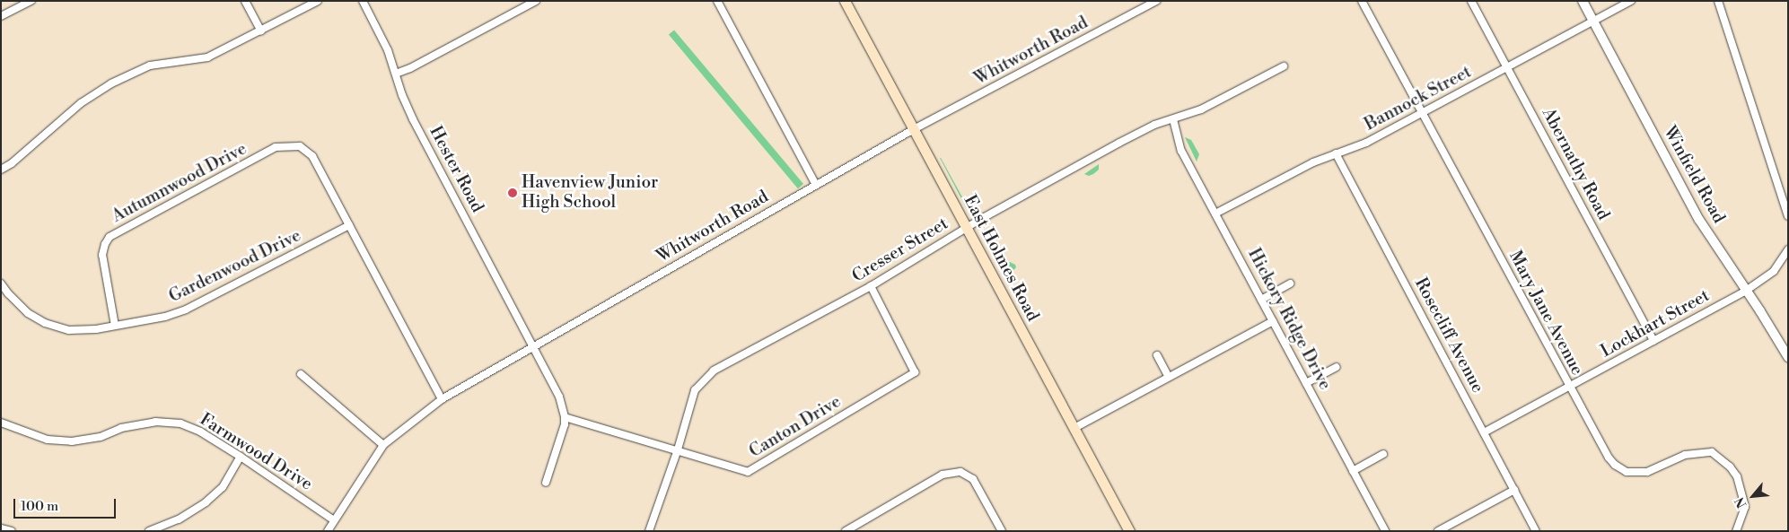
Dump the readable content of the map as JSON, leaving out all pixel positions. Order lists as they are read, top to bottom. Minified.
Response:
{"streets":{"main road":["East Holmes Road"],"street":["Whitworth Road","Bannock Street","Abernathy Road","Hester Road","Winfield Road","Autumnwood Drive","Cresser Street","Gardenwood Drive","Mary Jane Avenue","Hickory Ridge Drive","Lockhart Street","Rosecliff Avenue","Canton Drive","Farmwood Drive"]},"crossings":[["Whitworth Road","Hester Road"],["Whitworth Road","East Holmes Road"],["Whitworth Road","Farmwood Drive"],["Bannock Street","Abernathy Road"],["Bannock Street","Winfield Road"],["Bannock Street","Mary Jane Avenue"],["Bannock Street","Hickory Ridge Drive"],["Bannock Street","Rosecliff Avenue"],["Abernathy Road","Lockhart Street"],["Hester Road","Canton Drive"],["Winfield Road","Lockhart Street"],["Autumnwood Drive","Gardenwood Drive"],["Cresser Street","East Holmes Road"],["Cresser Street","Hickory Ridge Drive"],["Cresser Street","Canton Drive"],["Mary Jane Avenue","Lockhart Street"],["Lockhart Street","Rosecliff Avenue"]],"places":["Havenview Junior High School"],"scale_bar":"100 m","north":"bottom left"}
